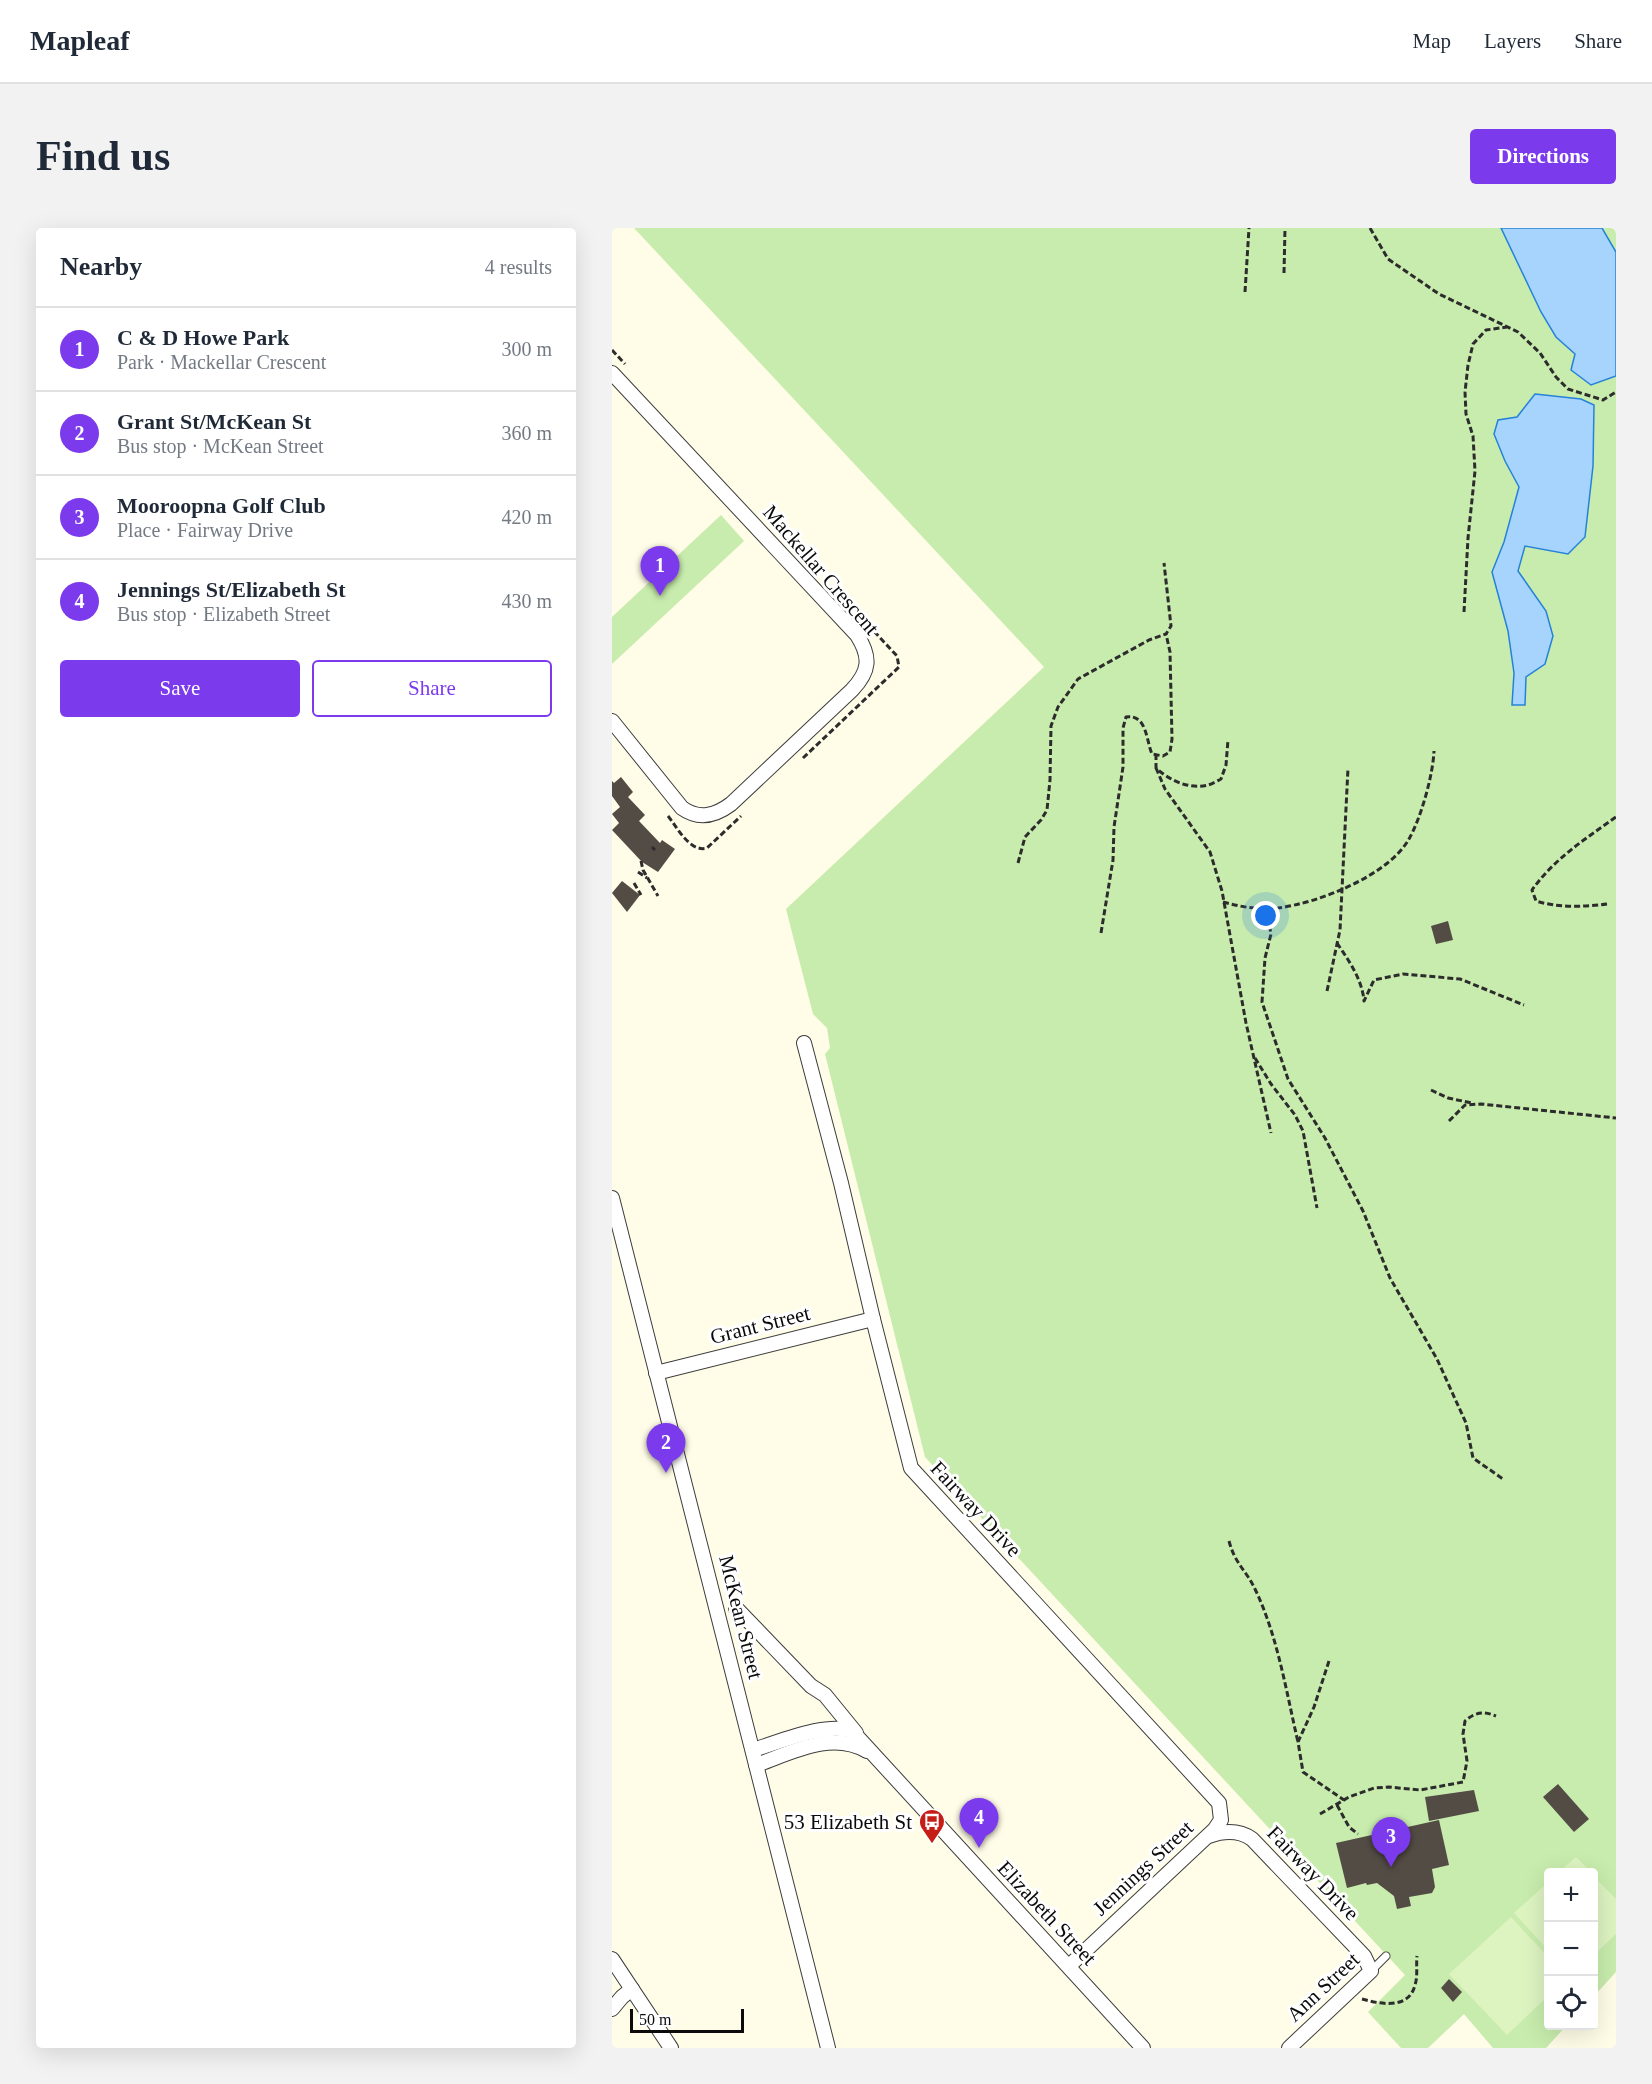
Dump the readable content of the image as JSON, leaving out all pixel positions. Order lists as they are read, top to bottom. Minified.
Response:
{"streets":{"street":["Mackellar Crescent","Grant Street","Fairway Drive","McKean Street","Jennings Street","Elizabeth Street","Ann Street"]},"crossings":[["Grant Street","Fairway Drive"],["Grant Street","McKean Street"],["Fairway Drive","Jennings Street"],["Fairway Drive","Ann Street"],["McKean Street","Elizabeth Street"],["Jennings Street","Elizabeth Street"]],"places":{"bus stop":["53 Elizabeth St"]},"scale_bar":"50 m","page":{"header":"Mapleaf","nav":["Map","Layers","Share"],"buttons":["Directions",["Save","Share"]],"title":"Find us","heading":["Nearby","4 results"],"list":[{"mark":"1","name":"C & D Howe Park","note":"Park · Mackellar Crescent","value":"300 m"},{"mark":"2","name":"Grant St/McKean St","note":"Bus stop · McKean Street","value":"360 m"},{"mark":"3","name":"Mooroopna Golf Club","note":"Place · Fairway Drive","value":"420 m"},{"mark":"4","name":"Jennings St/Elizabeth St","note":"Bus stop · Elizabeth Street","value":"430 m"}],"pins":["1","2","4","3"],"map_buttons":["+","−"],"scale":"50 m"}}
